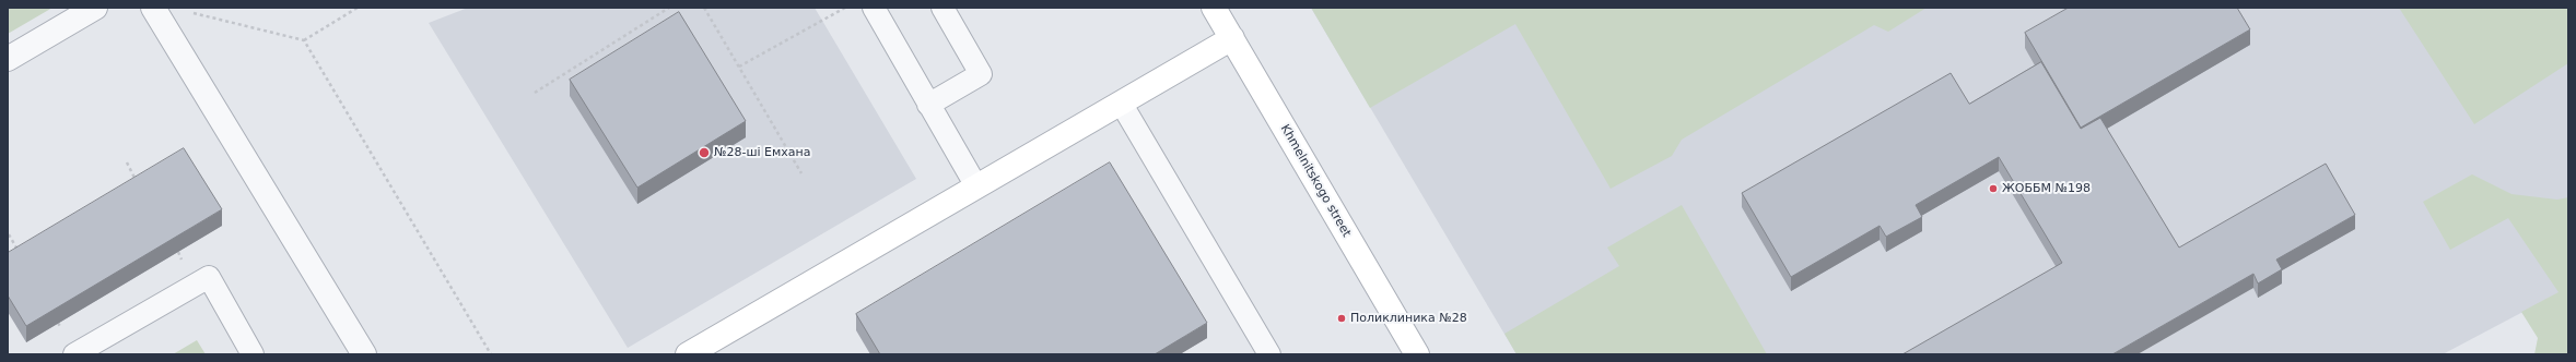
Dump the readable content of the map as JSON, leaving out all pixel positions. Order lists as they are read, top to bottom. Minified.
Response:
{"streets":{"street":["Khmelnitskogo street"]},"places":["№28-ші Емхана","ЖОББМ №198","Поликлиника №28"]}
